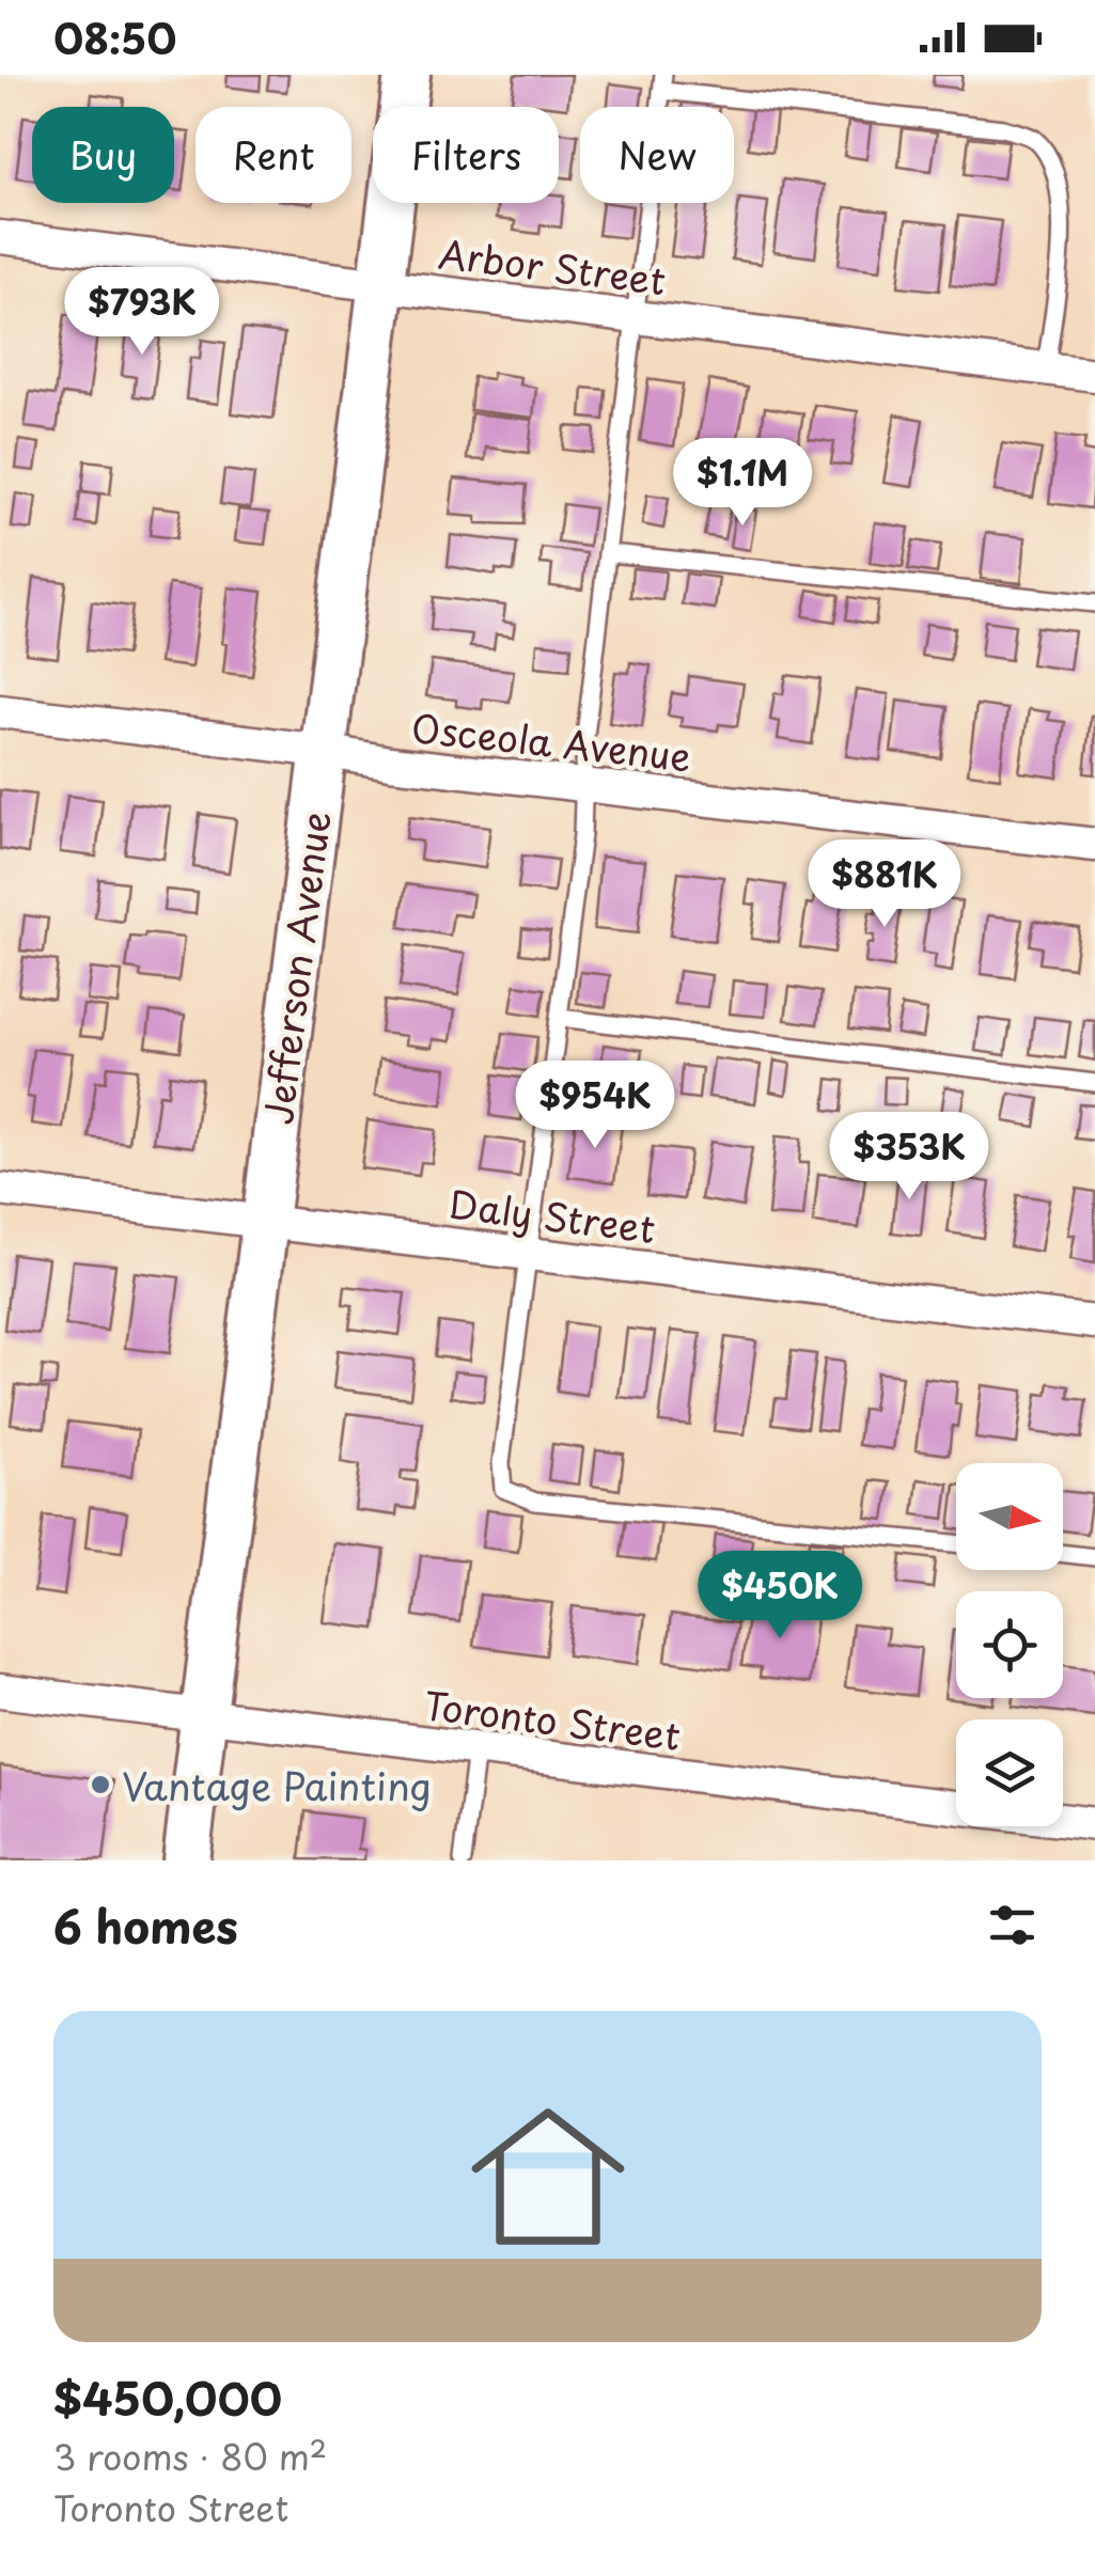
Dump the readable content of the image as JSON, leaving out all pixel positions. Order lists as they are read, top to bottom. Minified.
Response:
{"streets":{"street":["Arbor Street","Osceola Avenue","Jefferson Avenue","Daly Street","Toronto Street"]},"crossings":[["Arbor Street","Jefferson Avenue"],["Osceola Avenue","Jefferson Avenue"],["Jefferson Avenue","Daly Street"],["Jefferson Avenue","Toronto Street"]],"places":["Vantage Painting"],"north":"right","page":{"status":"08:50","chip":["Buy","Rent","Filters","New"],"price":["$793K","$1.1M","$881K","$954K","$353K","$450K"],"heading":"6 homes","list":[{"name":"$450,000","note":"3 rooms · 80 m² · Toronto Street"}]}}
